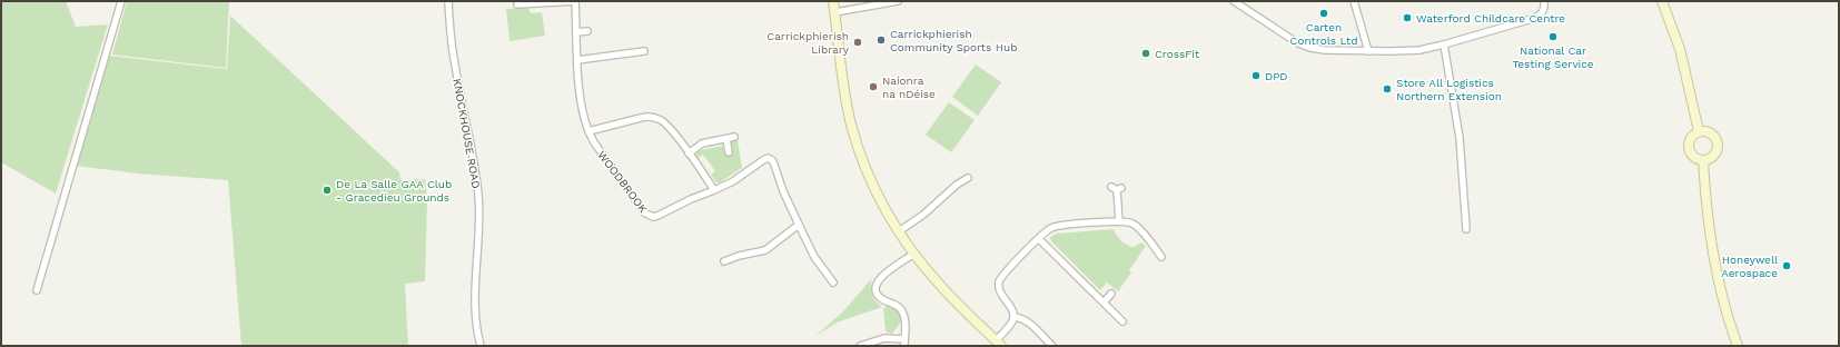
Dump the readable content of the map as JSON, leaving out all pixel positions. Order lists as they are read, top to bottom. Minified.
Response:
{"streets":{"street":["KNOCKHOUSE ROAD","WOODBROOK"]},"places":["Carten Controls Ltd","Waterford Childcare Centre","National Car Testing Service","Carrickphierish Community Sports Hub","Carrickphierish Library","CrossFit","DPD","Naíonra na nDéise","Store All Logistics Northern Extension","De La Salle GAA Club - Gracedieu Grounds","Honeywell Aerospace"]}
